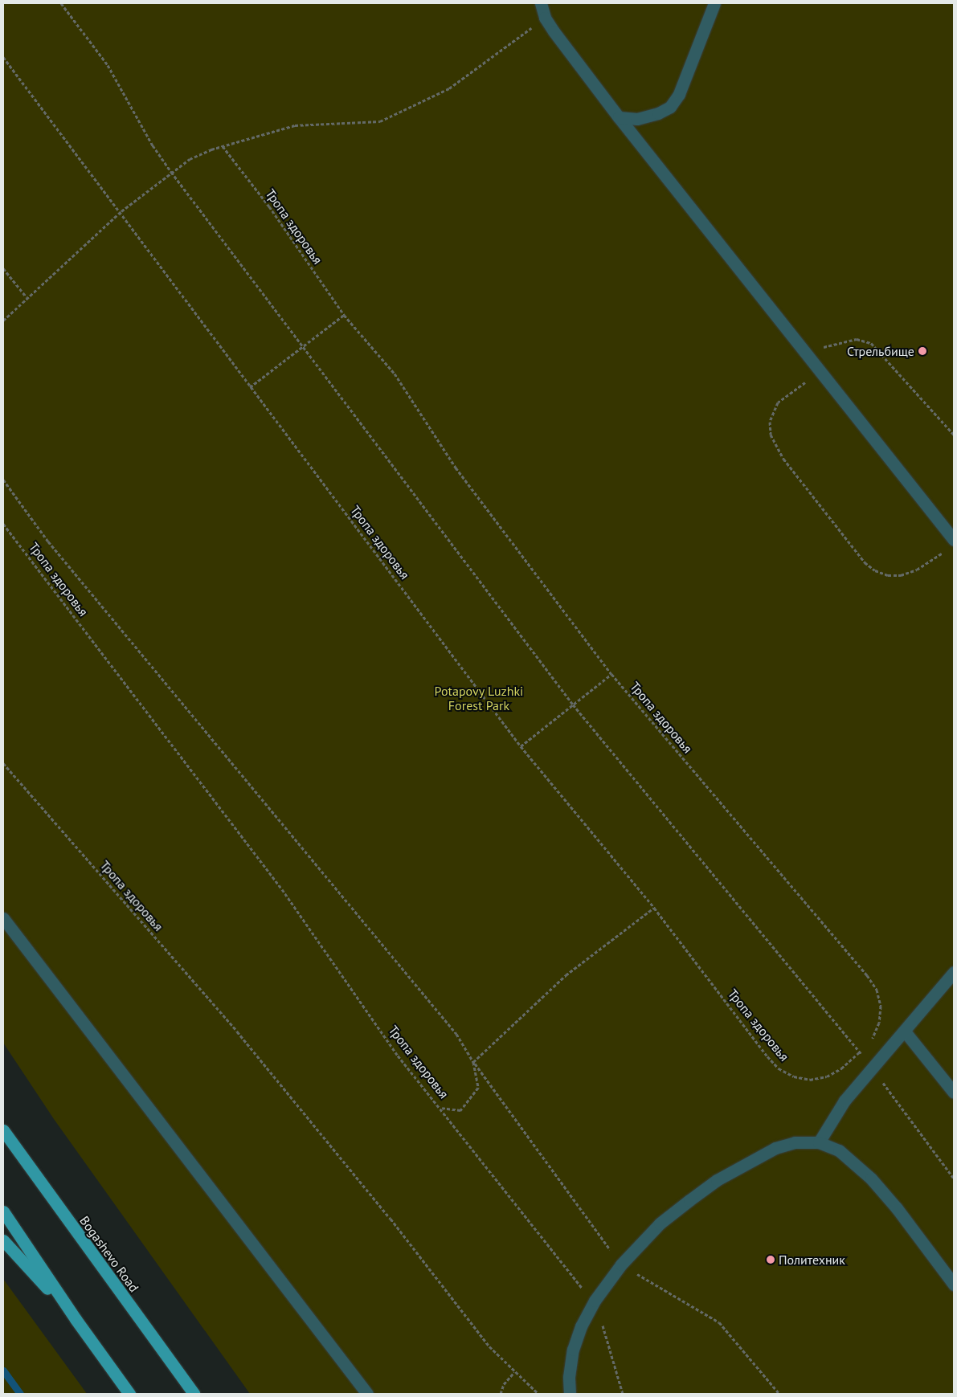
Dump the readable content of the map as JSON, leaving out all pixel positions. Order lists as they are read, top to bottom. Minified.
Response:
{"streets":{"main road":["Bogashevo Road"],"path":["Тропа здоровья"]},"parks":["Potapovy Luzhki Forest Park"],"places":["Стрельбище","Политехник"]}
